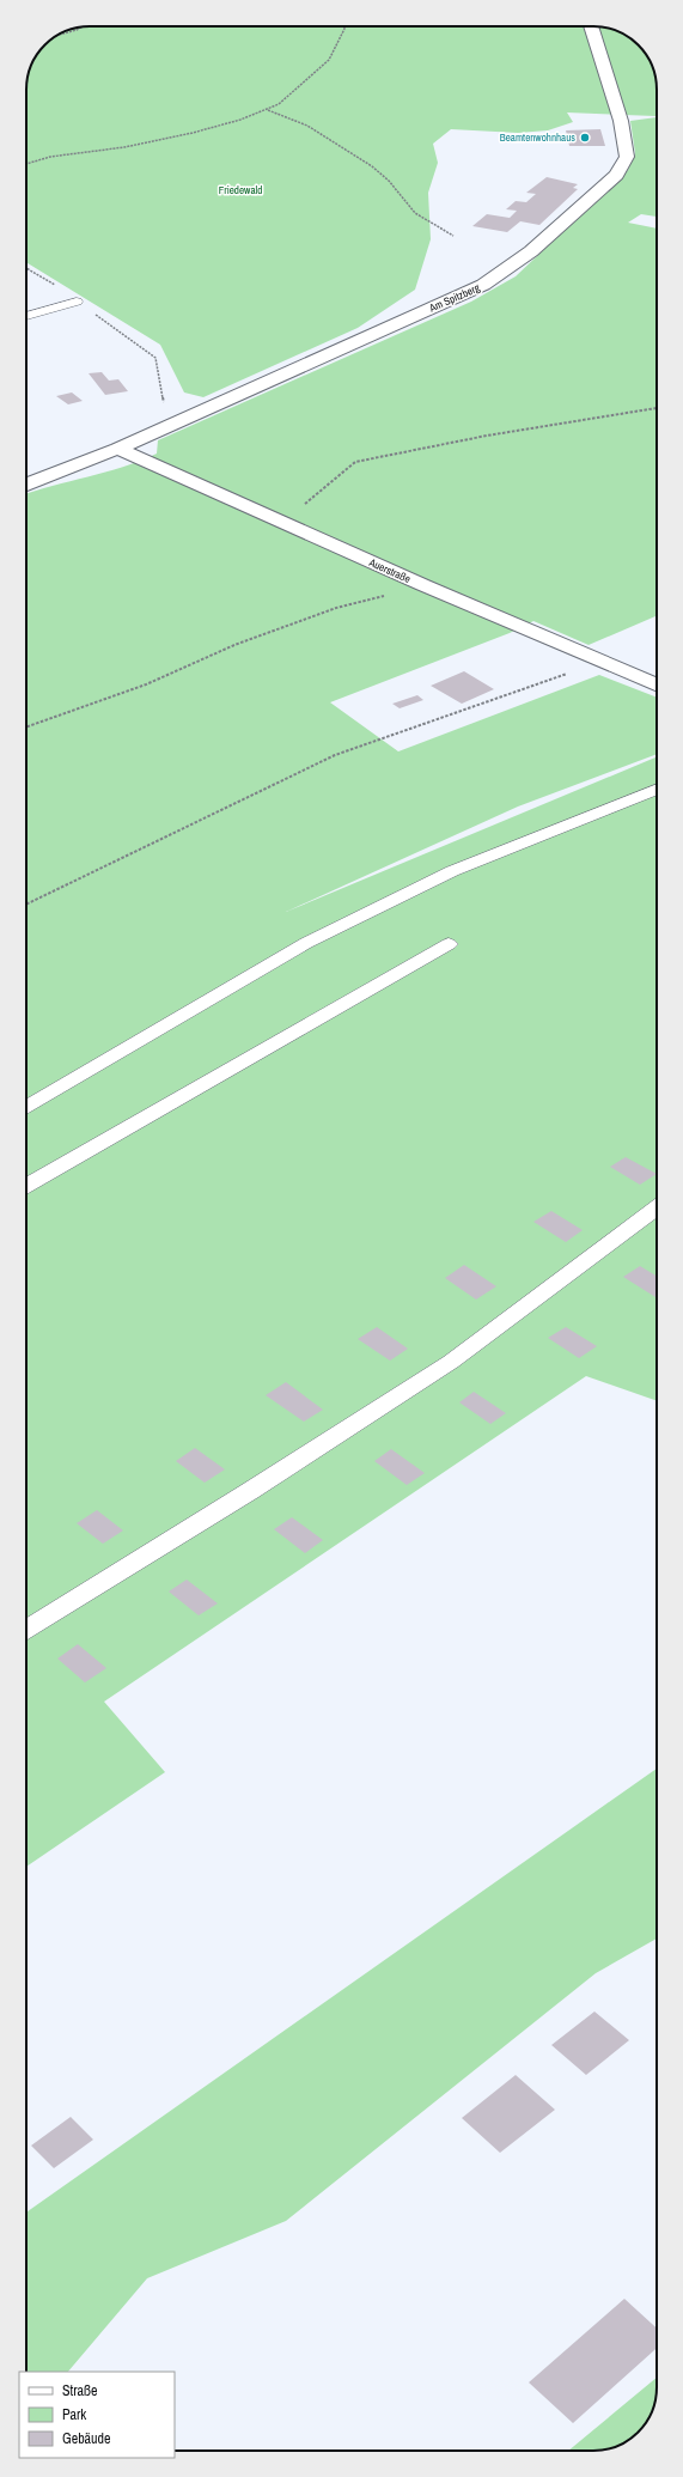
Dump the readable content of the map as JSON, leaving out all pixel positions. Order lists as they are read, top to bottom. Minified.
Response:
{"streets":{"street":["Am Spitzberg","Auerstraße"]},"crossings":[["Am Spitzberg","Auerstraße"]],"parks":["Friedewald"],"places":["Beamtenwohnhaus"],"legend":["Straße","Park","Gebäude"]}
